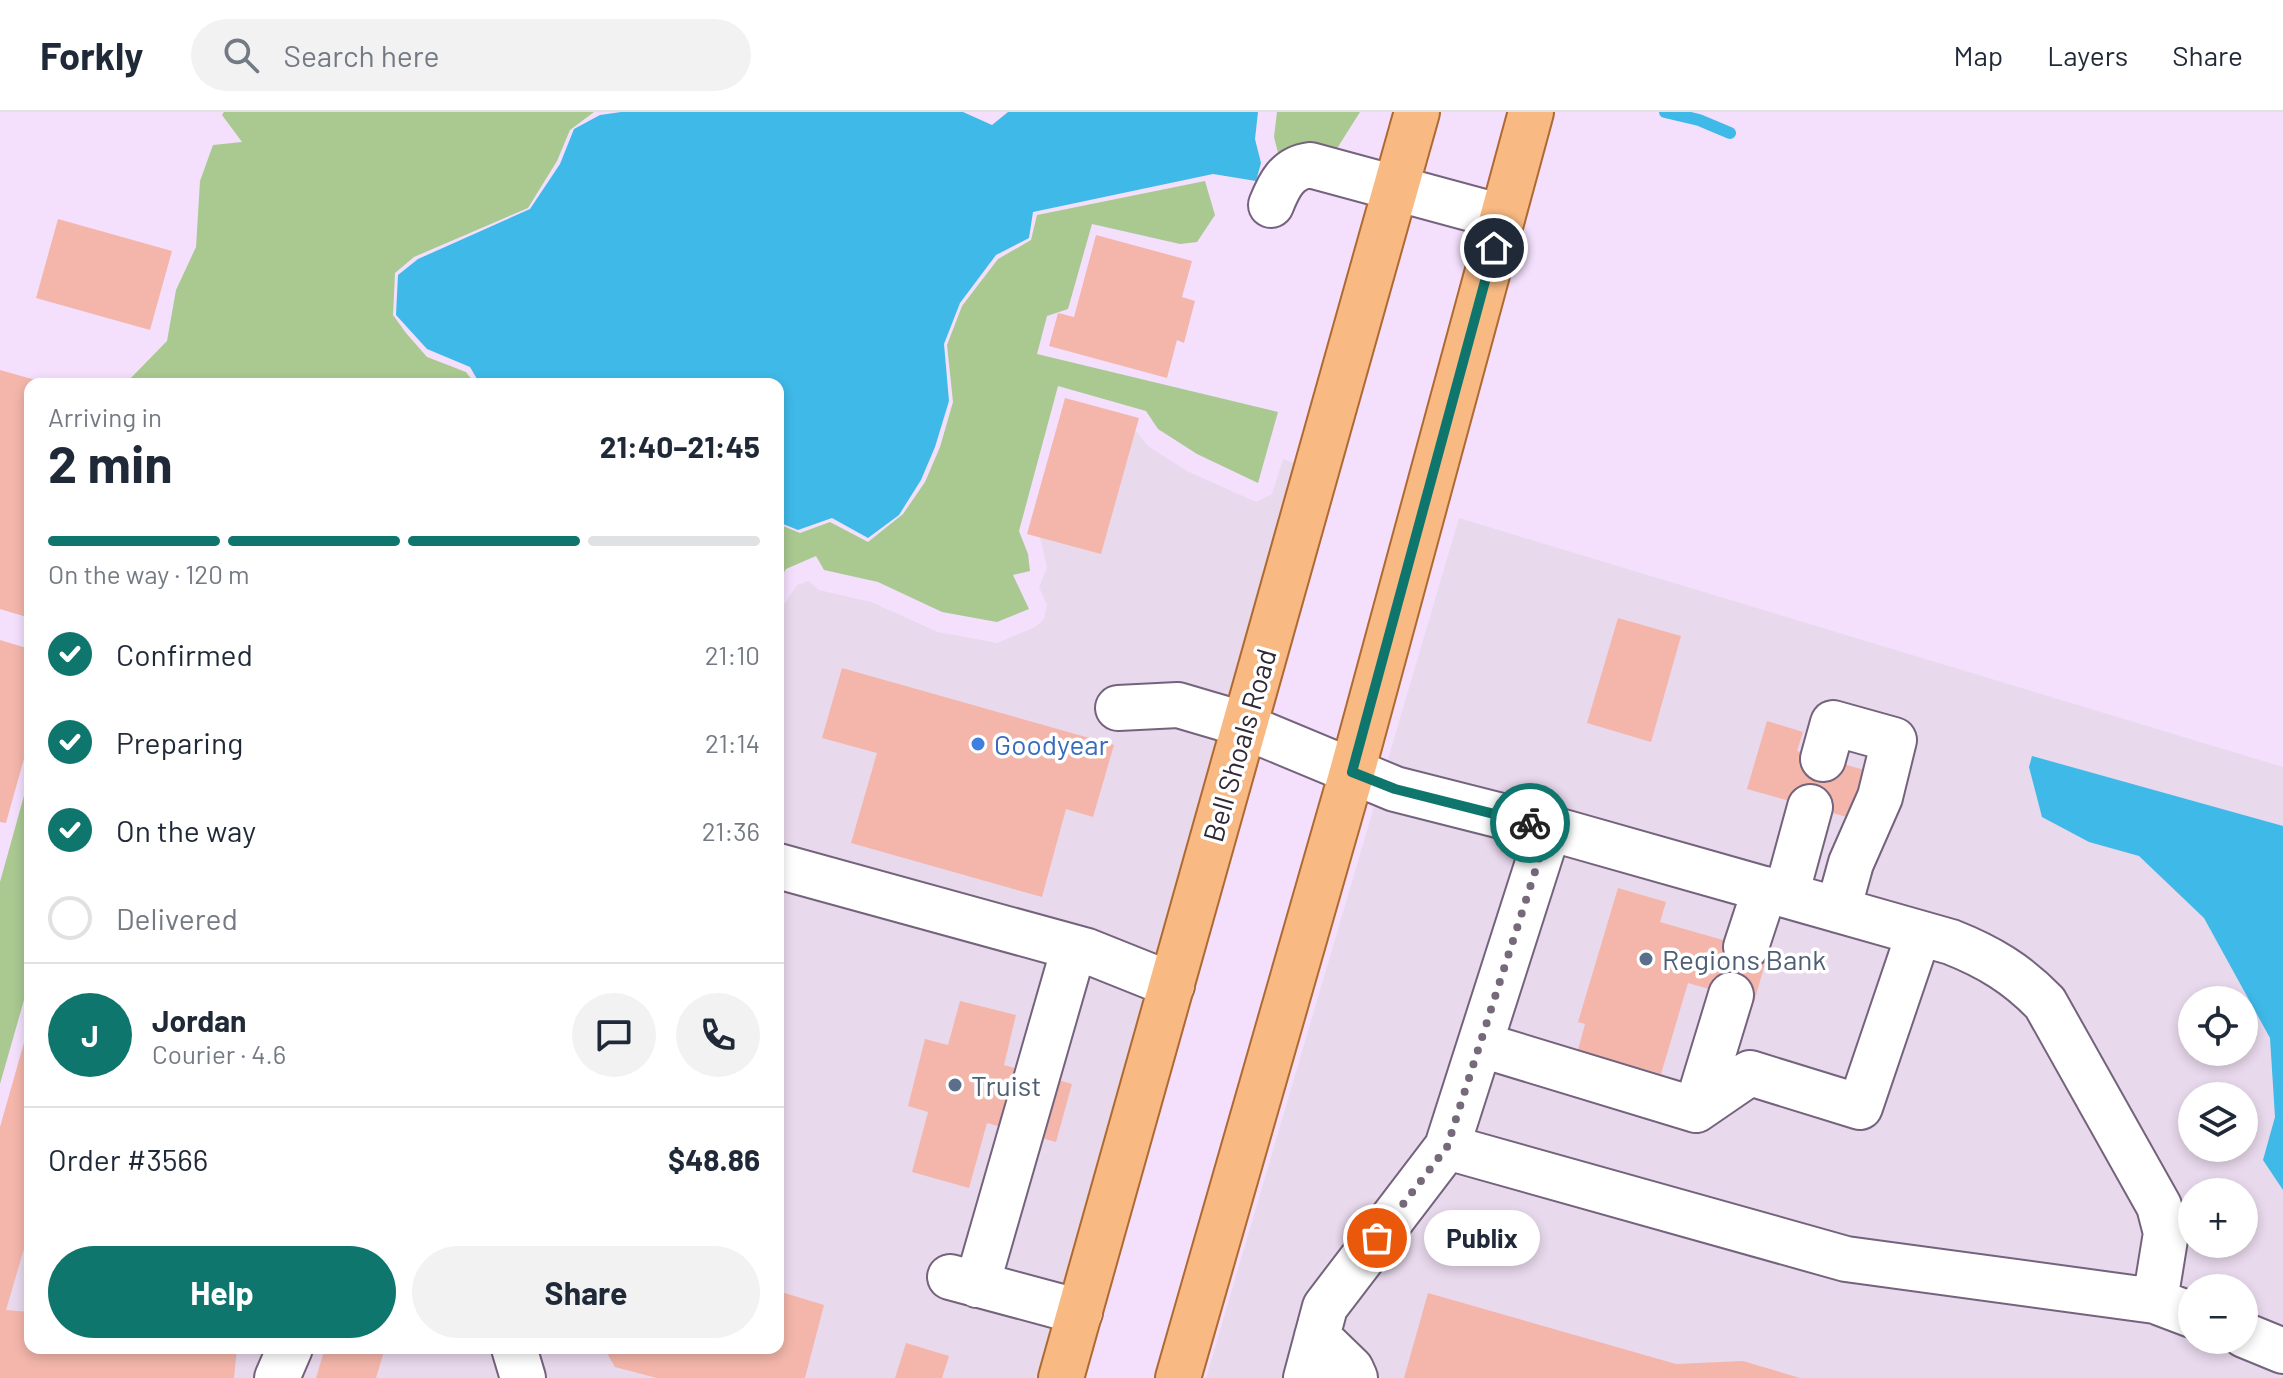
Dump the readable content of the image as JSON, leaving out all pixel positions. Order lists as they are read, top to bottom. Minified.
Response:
{"streets":{"main road":["Bell Shoals Road"]},"places":["Goodyear","Regions Bank","Truist","Publix"],"page":{"header":"Forkly","search":"Search here","nav":["Map","Layers","Share"],"heading":["2 min","Arriving in","21:40–21:45"],"panel":["Jordan","Courier · 4.6","Order #3566","$48.86"],"bar":"On the way · 120 m","list":[["Confirmed","21:10"],["Preparing","21:14"],["On the way","21:36"],"Delivered"],"map_buttons":["+","−"],"round":"J","bubble":"Publix","buttons":["Help","Share"]}}
